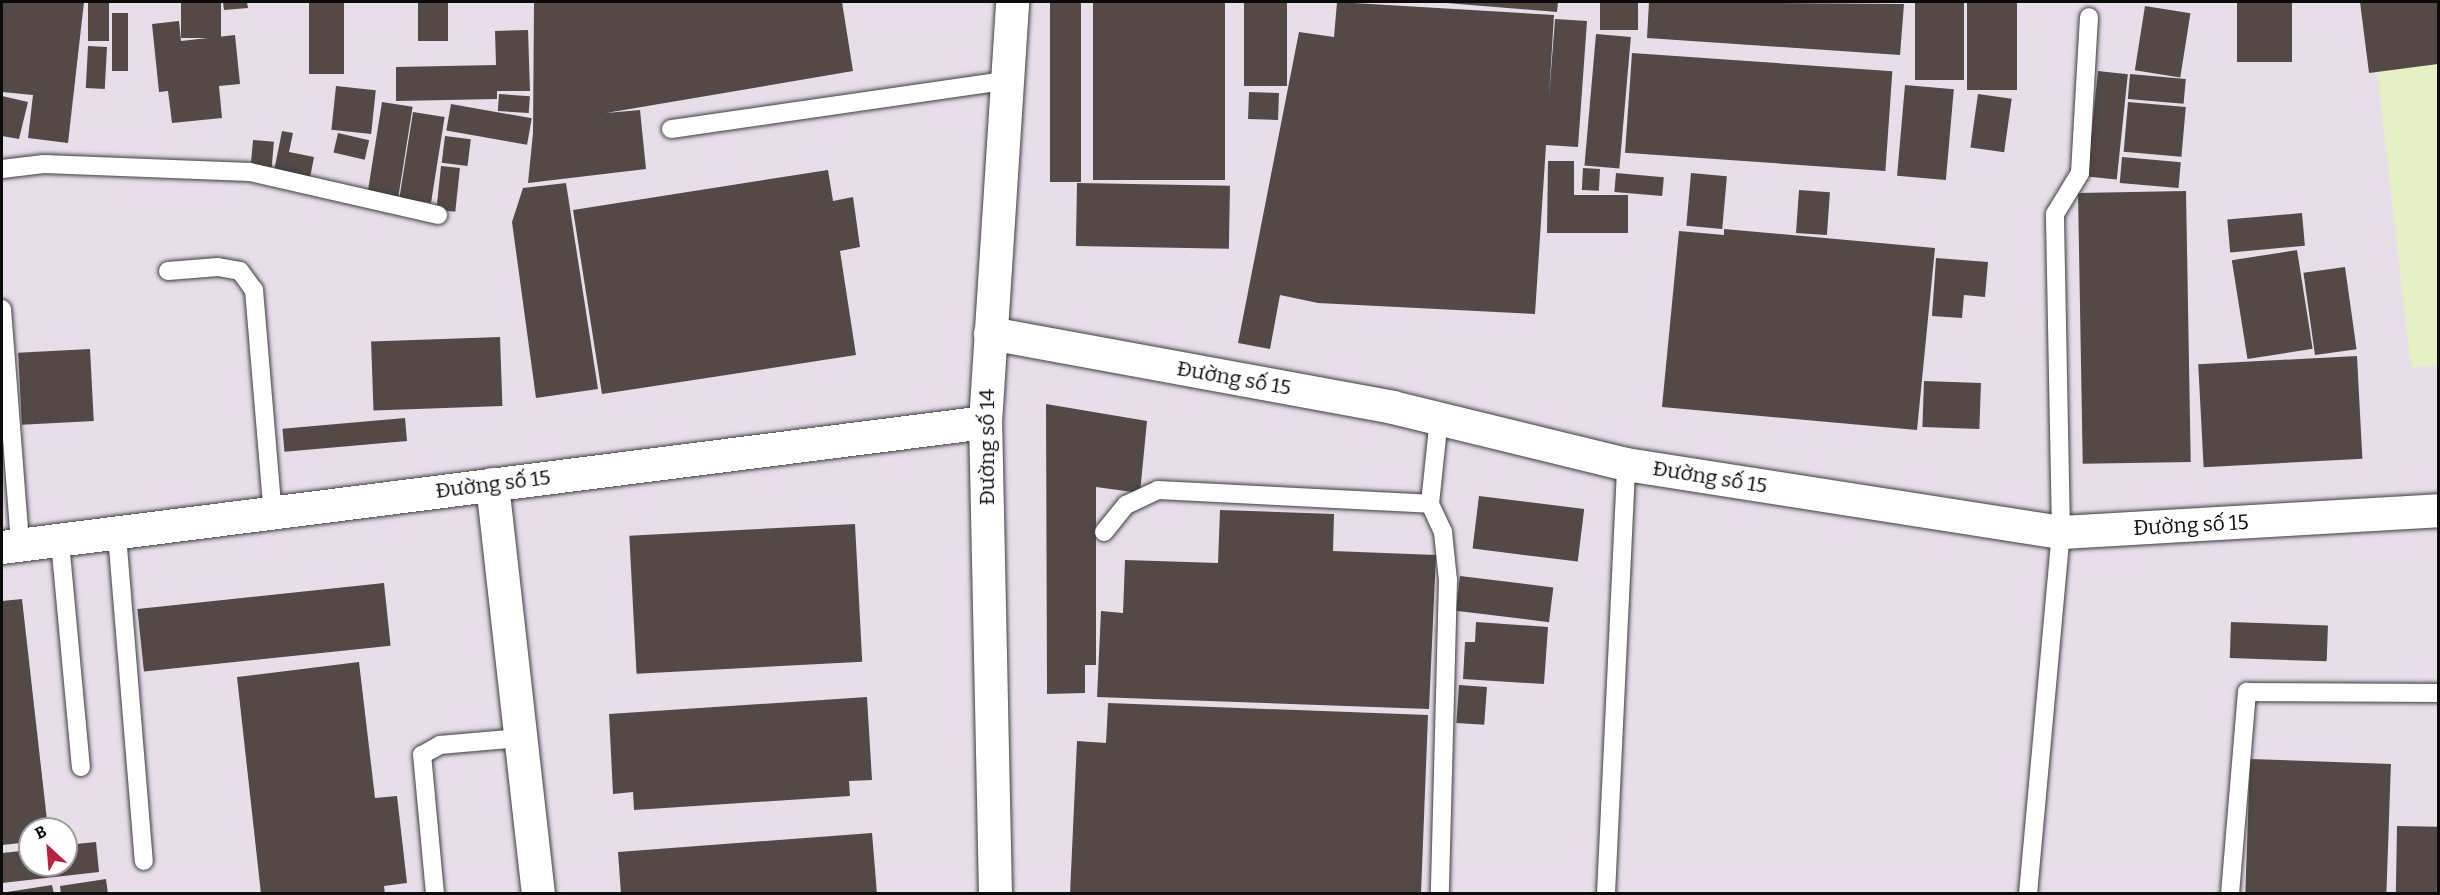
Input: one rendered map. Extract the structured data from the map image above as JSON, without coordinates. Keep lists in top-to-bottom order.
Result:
{
  "streets": {
    "street": ["Đường số 15", "Đường số 14"]
  },
  "crossings": [
    ["Đường số 15", "Đường số 14"]
  ],
  "north": "top left"
}
